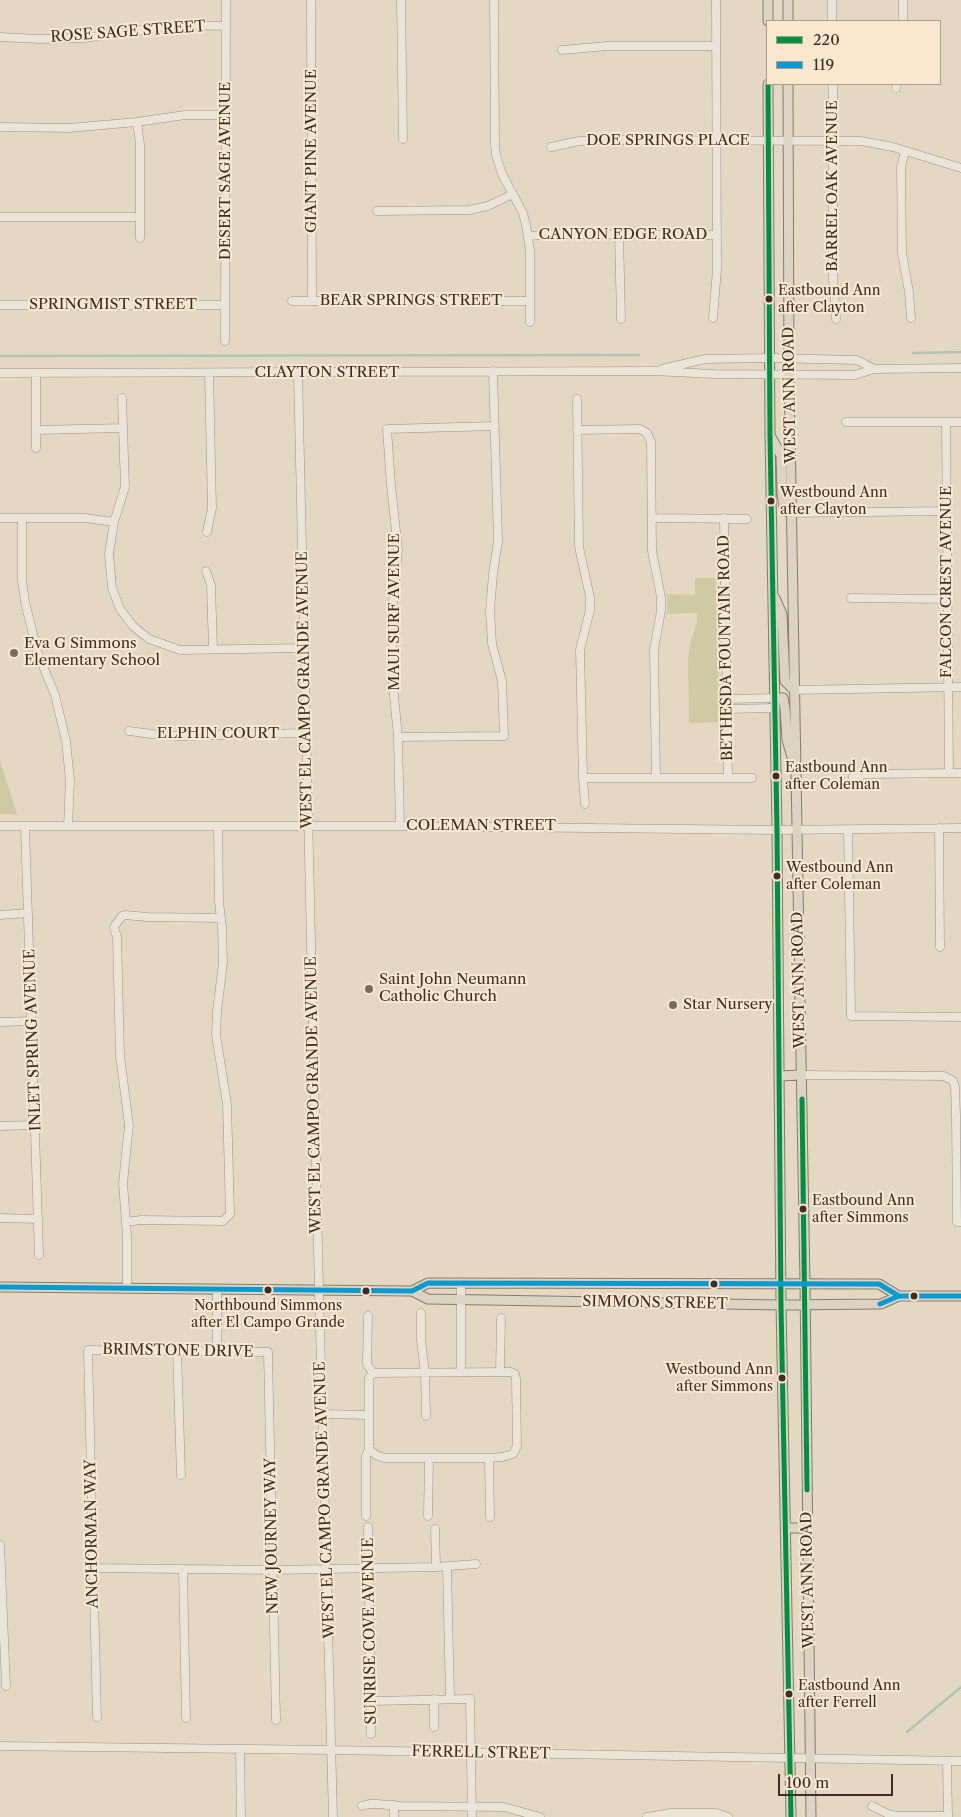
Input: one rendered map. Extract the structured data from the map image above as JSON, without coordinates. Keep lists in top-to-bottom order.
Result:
{
  "streets": {
    "main road": ["WEST ANN ROAD", "SIMMONS STREET"],
    "street": [
      "ROSE SAGE STREET",
      "DOE SPRINGS PLACE",
      "GIANT PINE AVENUE",
      "DESERT SAGE AVENUE",
      "BARREL OAK AVENUE",
      "CANYON EDGE ROAD",
      "BEAR SPRINGS STREET",
      "SPRINGMIST STREET",
      "CLAYTON STREET",
      "FALCON CREST AVENUE",
      "MAUI SURF AVENUE",
      "BETHESDA FOUNTAIN ROAD",
      "WEST EL CAMPO GRANDE AVENUE",
      "ELPHIN COURT",
      "COLEMAN STREET",
      "INLET SPRING AVENUE",
      "BRIMSTONE DRIVE",
      "ANCHORMAN WAY",
      "NEW JOURNEY WAY",
      "SUNRISE COVE AVENUE",
      "FERRELL STREET"
    ]
  },
  "crossings": [
    ["ROSE SAGE STREET", "DESERT SAGE AVENUE"],
    ["DOE SPRINGS PLACE", "BARREL OAK AVENUE"],
    ["DOE SPRINGS PLACE", "WEST ANN ROAD"],
    ["GIANT PINE AVENUE", "BEAR SPRINGS STREET"],
    ["DESERT SAGE AVENUE", "SPRINGMIST STREET"],
    ["CLAYTON STREET", "WEST ANN ROAD"],
    ["CLAYTON STREET", "WEST EL CAMPO GRANDE AVENUE"],
    ["WEST ANN ROAD", "COLEMAN STREET"],
    ["WEST ANN ROAD", "SIMMONS STREET"],
    ["WEST ANN ROAD", "FERRELL STREET"],
    ["MAUI SURF AVENUE", "COLEMAN STREET"],
    ["WEST EL CAMPO GRANDE AVENUE", "ELPHIN COURT"],
    ["WEST EL CAMPO GRANDE AVENUE", "COLEMAN STREET"],
    ["WEST EL CAMPO GRANDE AVENUE", "SIMMONS STREET"],
    ["WEST EL CAMPO GRANDE AVENUE", "FERRELL STREET"],
    ["COLEMAN STREET", "INLET SPRING AVENUE"],
    ["BRIMSTONE DRIVE", "ANCHORMAN WAY"],
    ["BRIMSTONE DRIVE", "NEW JOURNEY WAY"]
  ],
  "places": [
    "Eastbound Ann after Clayton",
    "Westbound Ann after Clayton",
    "Eva G Simmons Elementary School",
    "Eastbound Ann after Coleman",
    "Westbound Ann after Coleman",
    "Saint John Neumann Catholic Church",
    "Star Nursery",
    "Eastbound Ann after Simmons",
    "Northbound Simmons after El Campo Grande",
    "Westbound Ann after Simmons",
    "Eastbound Ann after Ferrell"
  ],
  "lines": ["transit line 220", "transit line 119"],
  "legend": ["220", "119"],
  "scale_bar": "100 m"
}
